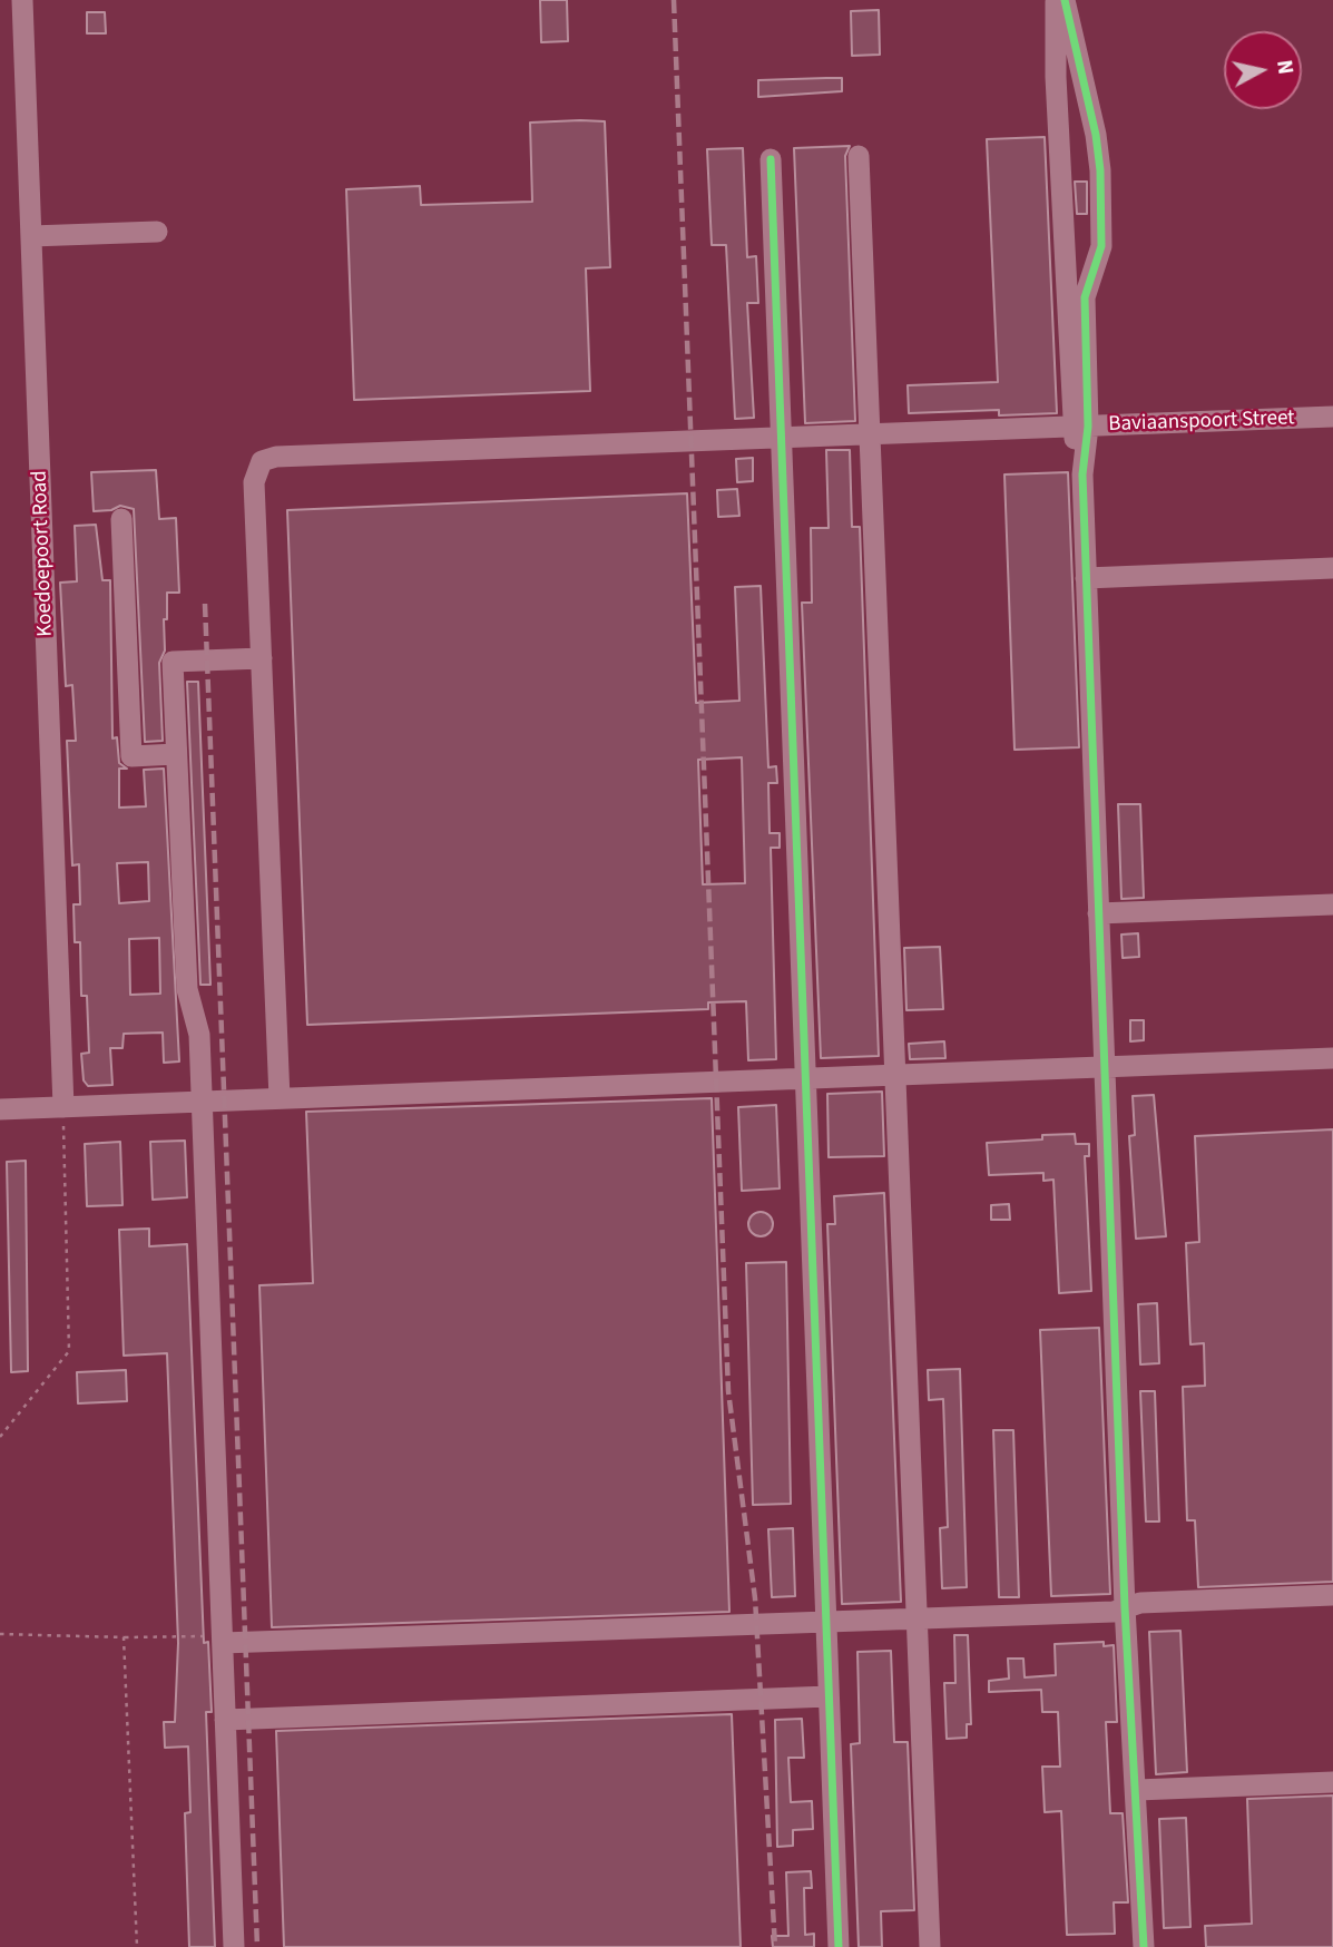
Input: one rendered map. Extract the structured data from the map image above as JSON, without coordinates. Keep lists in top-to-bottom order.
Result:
{
  "streets": {
    "street": ["Baviaanspoort Street", "Koedoepoort Road"]
  },
  "north": "right"
}
